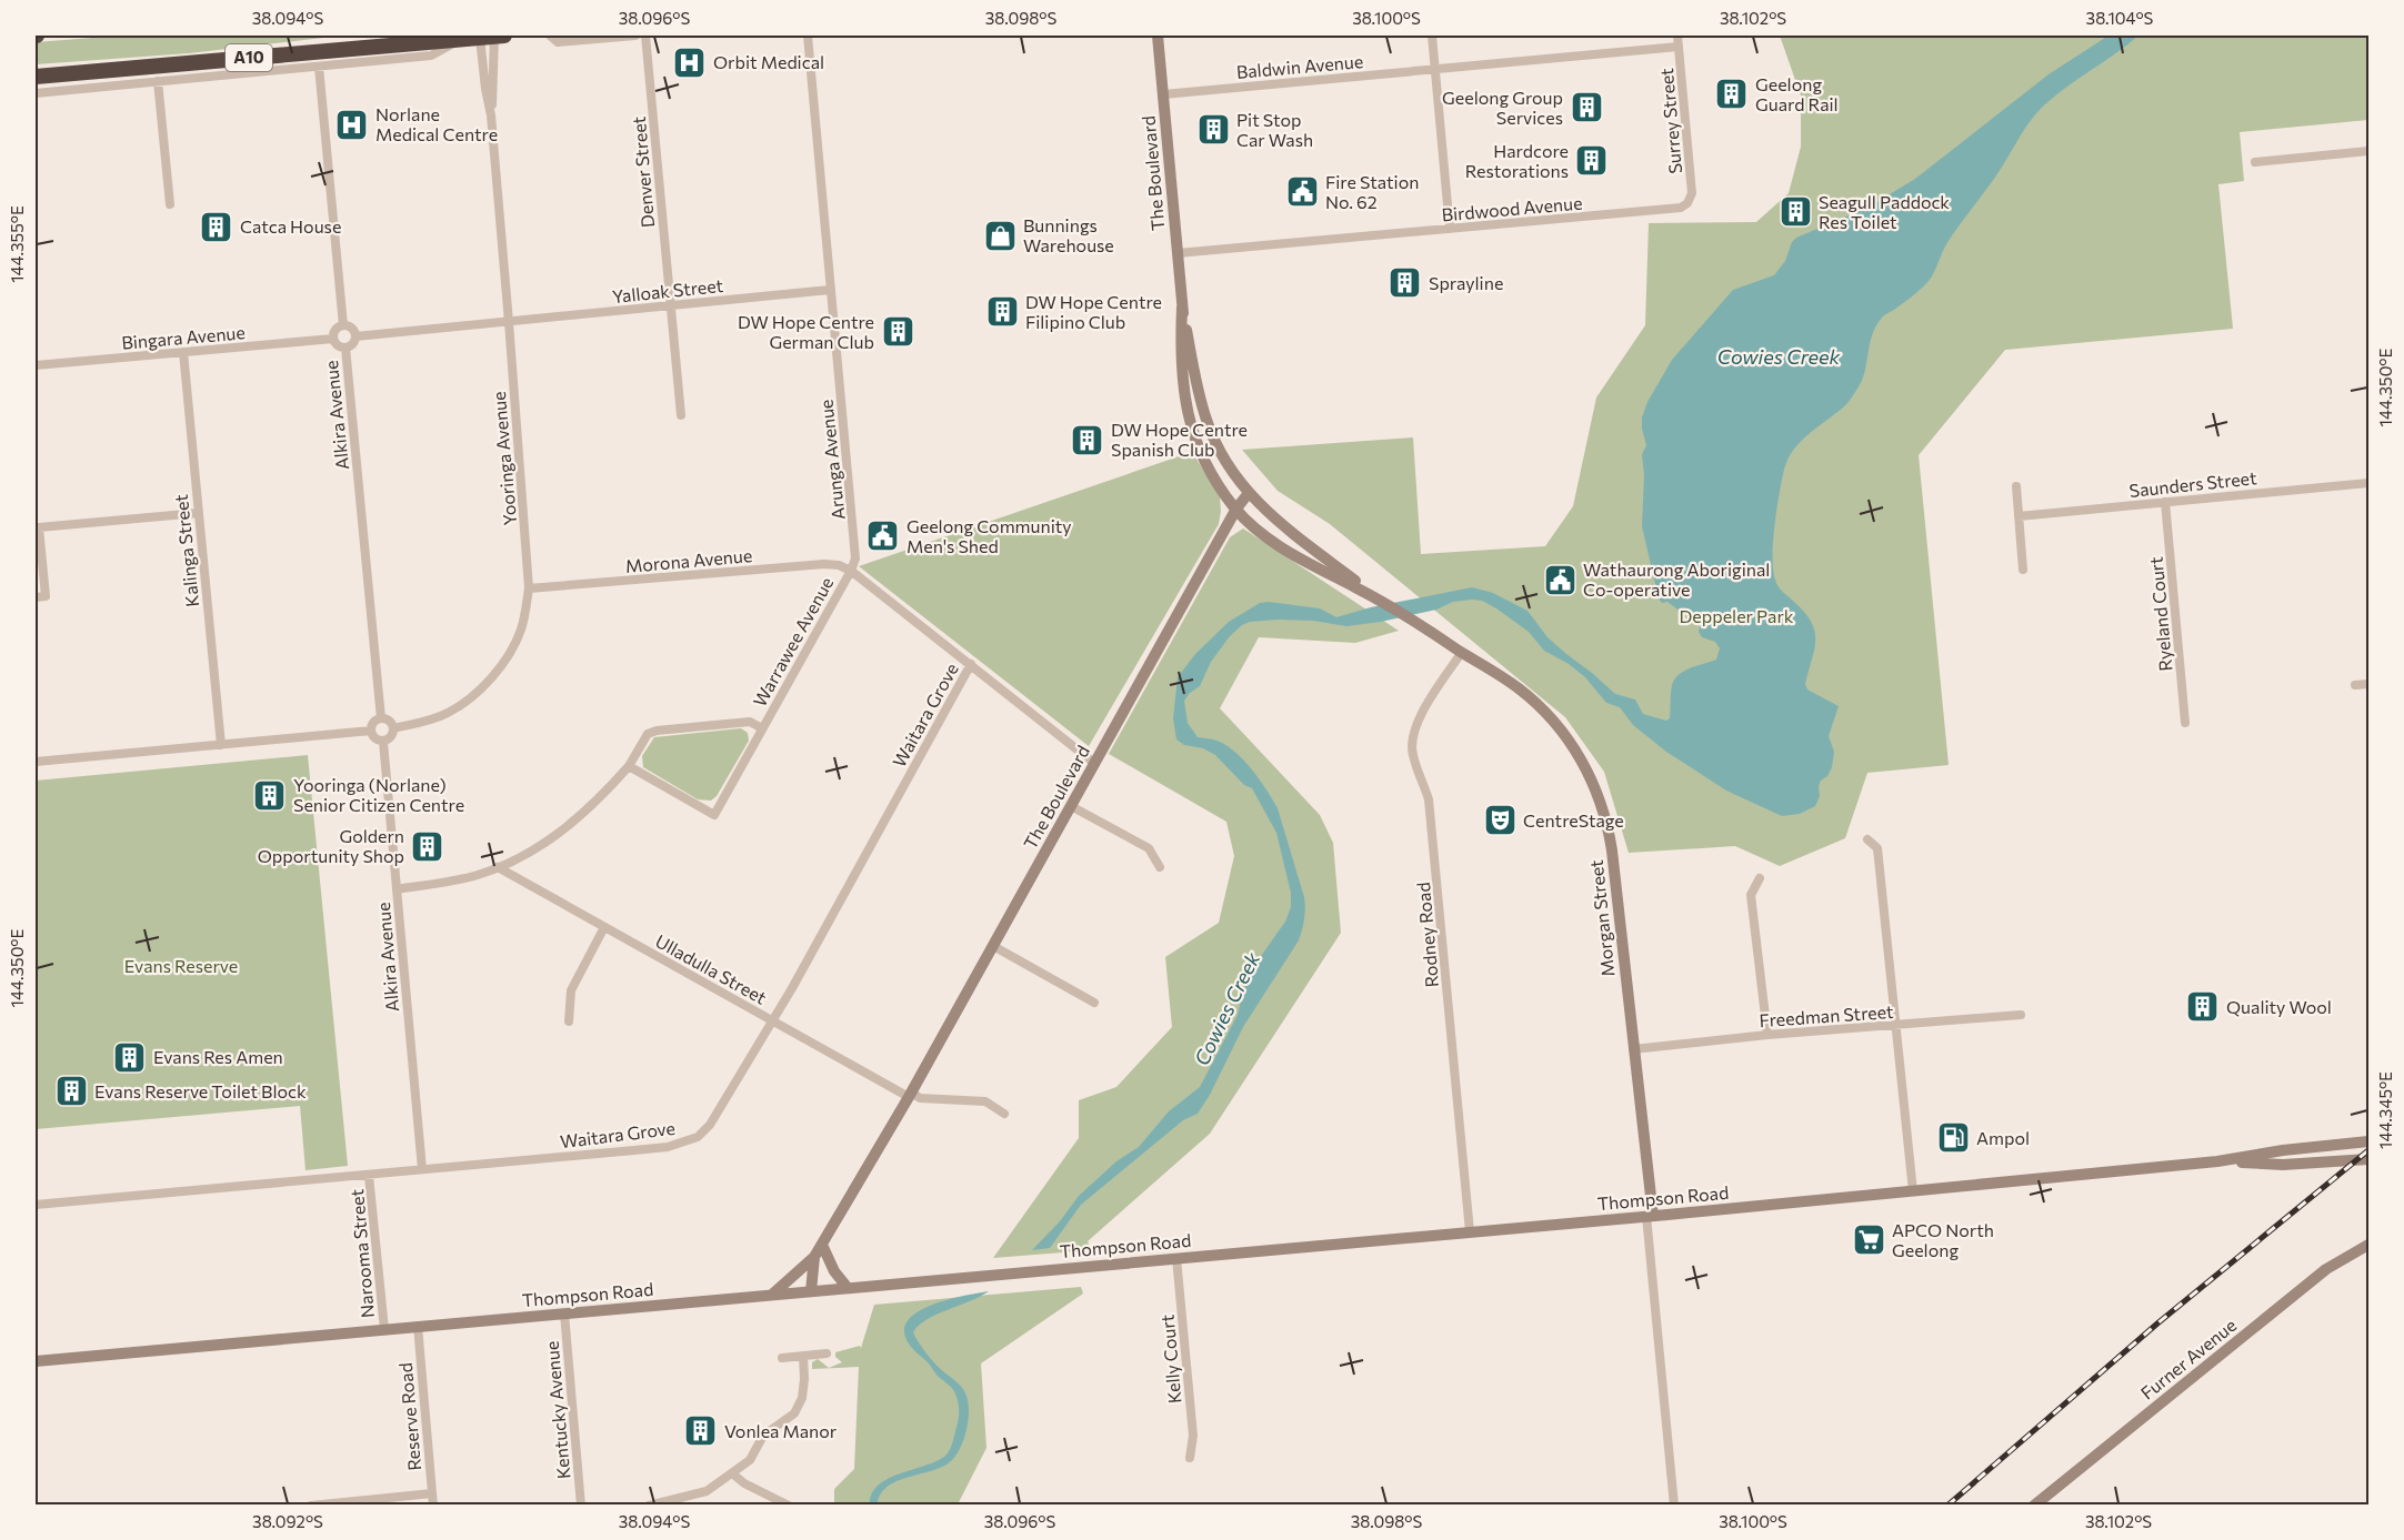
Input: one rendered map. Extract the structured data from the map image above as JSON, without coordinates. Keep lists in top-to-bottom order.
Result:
{
  "streets": {
    "highway": ["A10"],
    "main road": [
      "The Boulevard",
      "Morgan Street",
      "Thompson Road",
      "Furner Avenue"
    ],
    "street": [
      "Baldwin Avenue",
      "Surrey Street",
      "Denver Street",
      "Birdwood Avenue",
      "Yalloak Street",
      "Bingara Avenue",
      "Alkira Avenue",
      "Yooringa Avenue",
      "Arunga Avenue",
      "Saunders Street",
      "Kalinga Street",
      "Morona Avenue",
      "Ryeland Court",
      "Warrawee Avenue",
      "Waitara Grove",
      "Rodney Road",
      "Ulladulla Street",
      "Freedman Street",
      "Narooma Street",
      "Kelly Court",
      "Kentucky Avenue",
      "Reserve Road"
    ]
  },
  "crossings": [
    ["A10", "Yooringa Avenue"],
    ["Baldwin Avenue", "Surrey Street"],
    ["Baldwin Avenue", "The Boulevard"],
    ["Surrey Street", "Birdwood Avenue"],
    ["Denver Street", "Yalloak Street"],
    ["The Boulevard", "Birdwood Avenue"],
    ["The Boulevard", "Morgan Street"],
    ["The Boulevard", "Ulladulla Street"],
    ["The Boulevard", "Thompson Road"],
    ["Yalloak Street", "Yooringa Avenue"],
    ["Yalloak Street", "Arunga Avenue"],
    ["Bingara Avenue", "Alkira Avenue"],
    ["Bingara Avenue", "Kalinga Street"],
    ["Alkira Avenue", "Yooringa Avenue"],
    ["Alkira Avenue", "Warrawee Avenue"],
    ["Alkira Avenue", "Waitara Grove"],
    ["Yooringa Avenue", "Morona Avenue"],
    ["Arunga Avenue", "Morona Avenue"],
    ["Arunga Avenue", "Warrawee Avenue"],
    ["Saunders Street", "Ryeland Court"],
    ["Morona Avenue", "Warrawee Avenue"],
    ["Warrawee Avenue", "Ulladulla Street"],
    ["Waitara Grove", "Ulladulla Street"],
    ["Waitara Grove", "Narooma Street"],
    ["Morgan Street", "Rodney Road"],
    ["Morgan Street", "Freedman Street"],
    ["Morgan Street", "Thompson Road"],
    ["Rodney Road", "Thompson Road"],
    ["Thompson Road", "Narooma Street"],
    ["Thompson Road", "Kelly Court"],
    ["Thompson Road", "Kentucky Avenue"],
    ["Thompson Road", "Reserve Road"]
  ],
  "water": ["Cowies Creek"],
  "parks": ["Deppeler Park", "Evans Reserve"],
  "places": {
    "hospital": ["Orbit Medical", "Norlane Medical Centre"],
    "building": [
      "Geelong Guard Rail",
      "Geelong Group Services",
      "Pit Stop Car Wash",
      "Hardcore Restorations",
      "Seagull Paddock Res Toilet",
      "Catca House",
      "Sprayline",
      "DW Hope Centre Filipino Club",
      "DW Hope Centre German Club",
      "DW Hope Centre Spanish Club",
      "Yooringa (Norlane) Senior Citizen Centre",
      "Goldern Opportunity Shop",
      "Quality Wool",
      "Evans Res Amen",
      "Evans Reserve Toilet Block",
      "Vonlea Manor"
    ],
    "public building": ["Fire Station No. 62", "Geelong Community Men's Shed", "Wathaurong Aboriginal Co-operative"],
    "shop": ["Bunnings Warehouse"],
    "theatre": ["CentreStage"],
    "fuel station": ["Ampol"],
    "supermarket": ["APCO North Geelong"]
  },
  "coordinates": [
    "38.094°S",
    "38.096°S",
    "38.098°S",
    "38.100°S",
    "38.102°S",
    "38.104°S",
    "144.355°E",
    "144.350°E",
    "144.345°E",
    "38.092°S"
  ]
}
